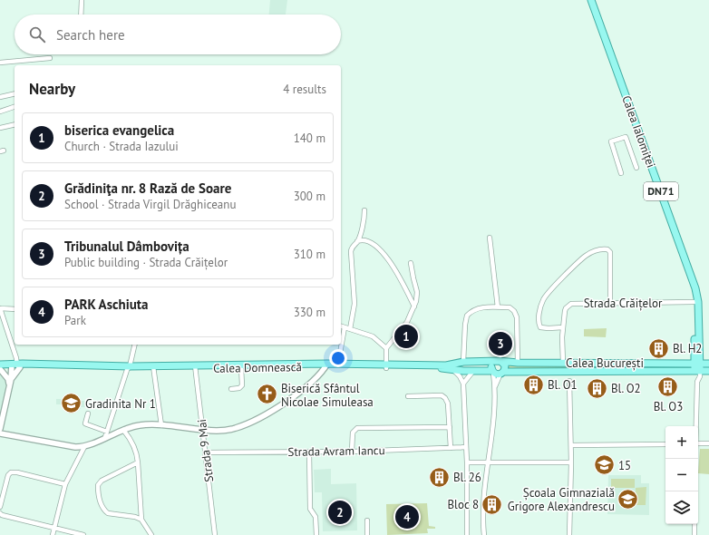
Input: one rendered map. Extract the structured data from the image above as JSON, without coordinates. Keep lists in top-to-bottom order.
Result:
{
  "streets": {
    "main road": [
      "Calea Ialomiței",
      "DN71",
      "Calea București",
      "Calea Domnească"
    ],
    "street": ["Strada Crăițelor", "Strada 9 Mai", "Strada Avram Iancu"]
  },
  "crossings": [
    ["Calea Ialomiței", "Strada Crăițelor"],
    ["Calea Ialomiței", "Calea București"],
    ["Strada Crăițelor", "Calea București"],
    ["Calea București", "Calea Domnească"],
    ["Calea Domnească", "Strada 9 Mai"],
    ["Strada 9 Mai", "Strada Avram Iancu"]
  ],
  "places": {
    "building": [
      "Bl. H2",
      "Bl. O1",
      "Bl. O3",
      "Bl. O2",
      "Bl. 26",
      "Bloc 8"
    ],
    "church": ["Biserică Sfântul Nicolae Simuleasa"],
    "school or university": ["Gradinita Nr 1", "15", "Școala Gimnazială Grigore Alexandrescu"]
  },
  "page": {
    "search": "Search here",
    "heading": ["Nearby", "4 results"],
    "list": [
      {
        "mark": "1",
        "name": "biserica evangelica",
        "note": "Church · Strada Iazului",
        "value": "140 m"
      },
      {
        "mark": "2",
        "name": "Grădiniţa nr. 8 Rază de Soare",
        "note": "School · Strada Virgil Drăghiceanu",
        "value": "300 m"
      },
      {
        "mark": "3",
        "name": "Tribunalul Dâmbovița",
        "note": "Public building · Strada Crăițelor",
        "value": "310 m"
      },
      {
        "mark": "4",
        "name": "PARK Aschiuta",
        "note": "Park",
        "value": "330 m"
      }
    ],
    "pins": [
      "1",
      "3",
      "2",
      "4"
    ],
    "map_buttons": ["+", "−"]
  }
}
